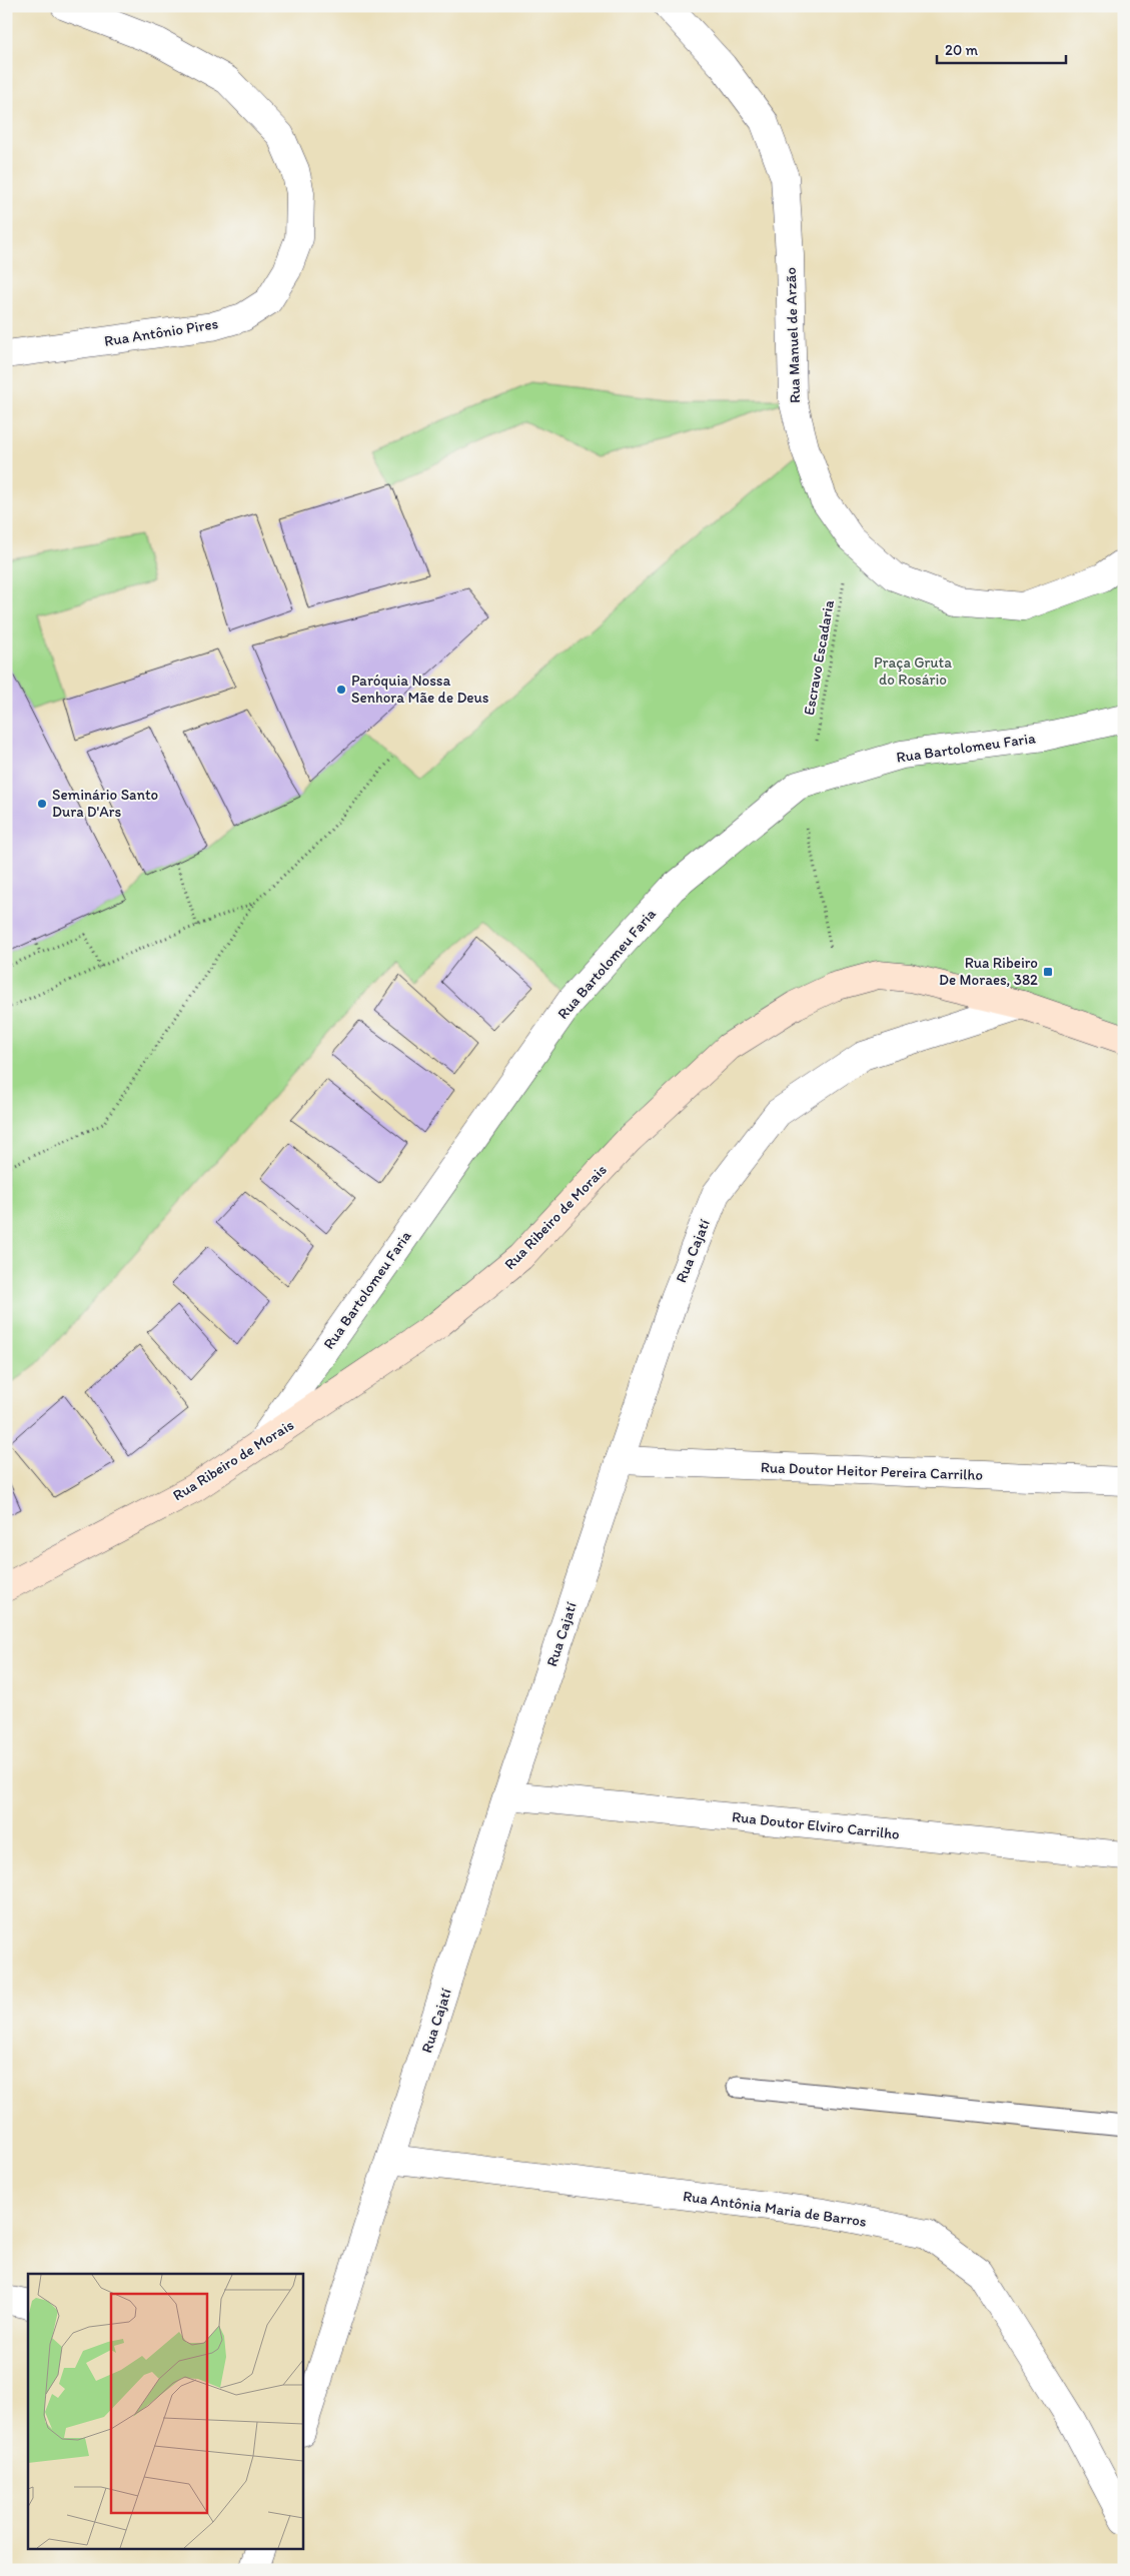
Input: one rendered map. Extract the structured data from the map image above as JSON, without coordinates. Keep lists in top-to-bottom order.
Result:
{
  "streets": {
    "street": [
      "Rua Antônio Pires",
      "Rua Manuel de Arzão",
      "Rua Bartolomeu Faria",
      "Rua Ribeiro de Morais",
      "Rua Cajatí",
      "Rua Doutor Heitor Pereira Carrilho",
      "Rua Doutor Elviro Carrilho",
      "Rua Antônia Maria de Barros"
    ],
    "path": ["Escravo Escadaria"]
  },
  "crossings": [
    ["Rua Manuel de Arzão", "Escravo Escadaria"],
    ["Escravo Escadaria", "Rua Bartolomeu Faria"],
    ["Escravo Escadaria", "Rua Ribeiro de Morais"],
    ["Rua Bartolomeu Faria", "Rua Ribeiro de Morais"],
    ["Rua Ribeiro de Morais", "Rua Cajatí"],
    ["Rua Cajatí", "Rua Doutor Heitor Pereira Carrilho"],
    ["Rua Cajatí", "Rua Doutor Elviro Carrilho"],
    ["Rua Cajatí", "Rua Antônia Maria de Barros"]
  ],
  "parks": ["Praça Gruta do Rosário"],
  "places": {
    "other": ["Paróquia Nossa Senhora Mãe de Deus", "Seminário Santo Dura D'Ars"],
    "transit": ["Rua Ribeiro De Moraes, 382"]
  },
  "scale_bar": "20 m"
}
